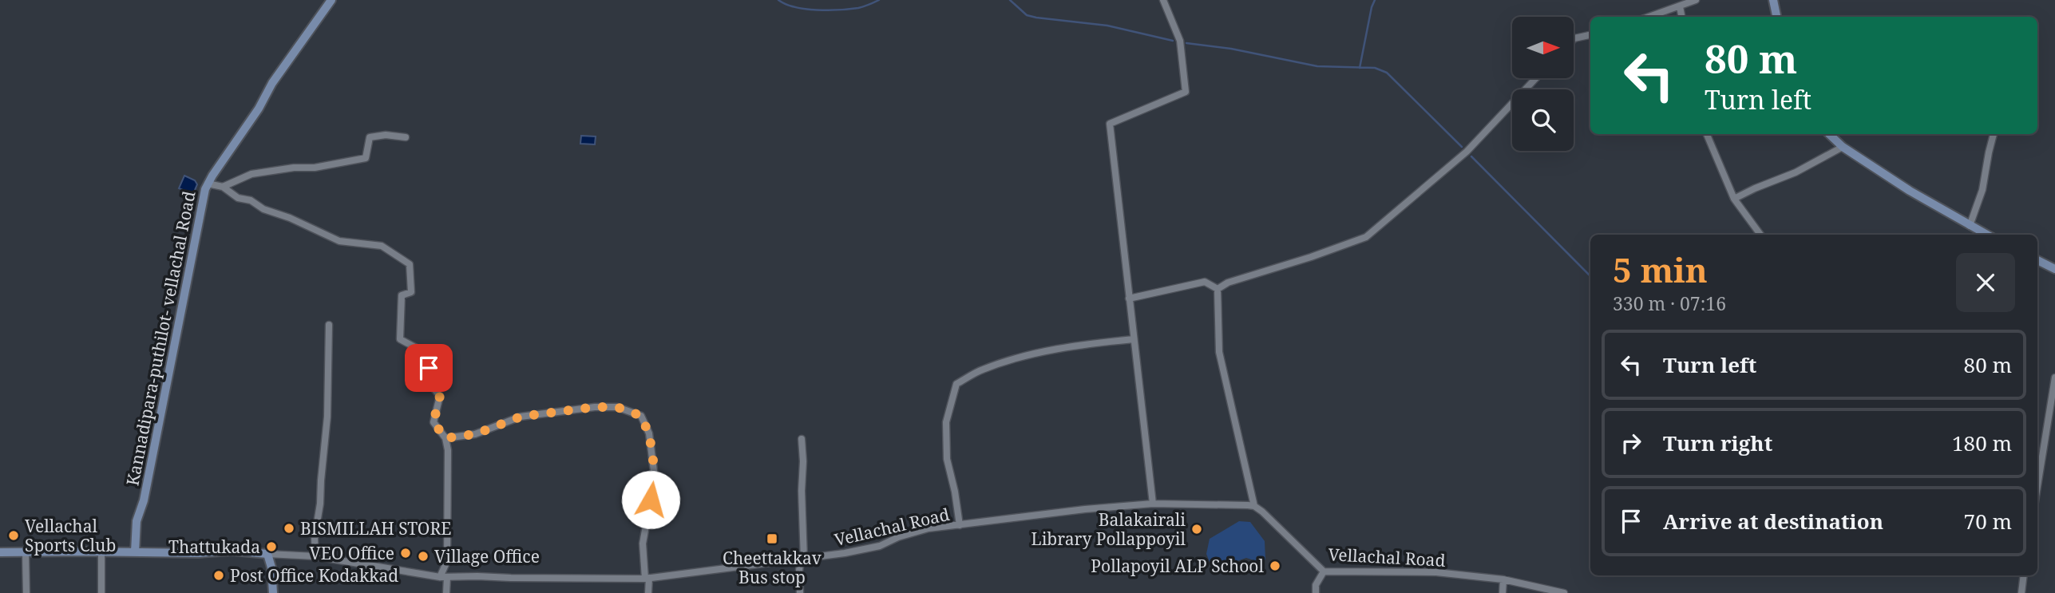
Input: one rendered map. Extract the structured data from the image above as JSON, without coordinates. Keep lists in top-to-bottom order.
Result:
{
  "streets": {
    "street": ["Kannadipara-puthilot- vellachal Road", "Vellachal Road"]
  },
  "places": {
    "other": [
      "BISMILLAH STORE",
      "Balakairali Library Pollappoyil",
      "Vellachal Sports Club",
      "Thattukada",
      "VEO Office",
      "Village Office",
      "Pollapoyil ALP School",
      "Post Office Kodakkad"
    ],
    "transit": ["Cheettakkav Bus stop"]
  },
  "north": "right",
  "page": {
    "turn": ["80 m", "Turn left"],
    "heading": ["5 min", "330 m · 07:16"],
    "list": [
      {
        "name": "Turn left",
        "value": "80 m"
      },
      {
        "name": "Turn right",
        "value": "180 m"
      },
      {
        "name": "Arrive at destination",
        "value": "70 m"
      }
    ]
  }
}
